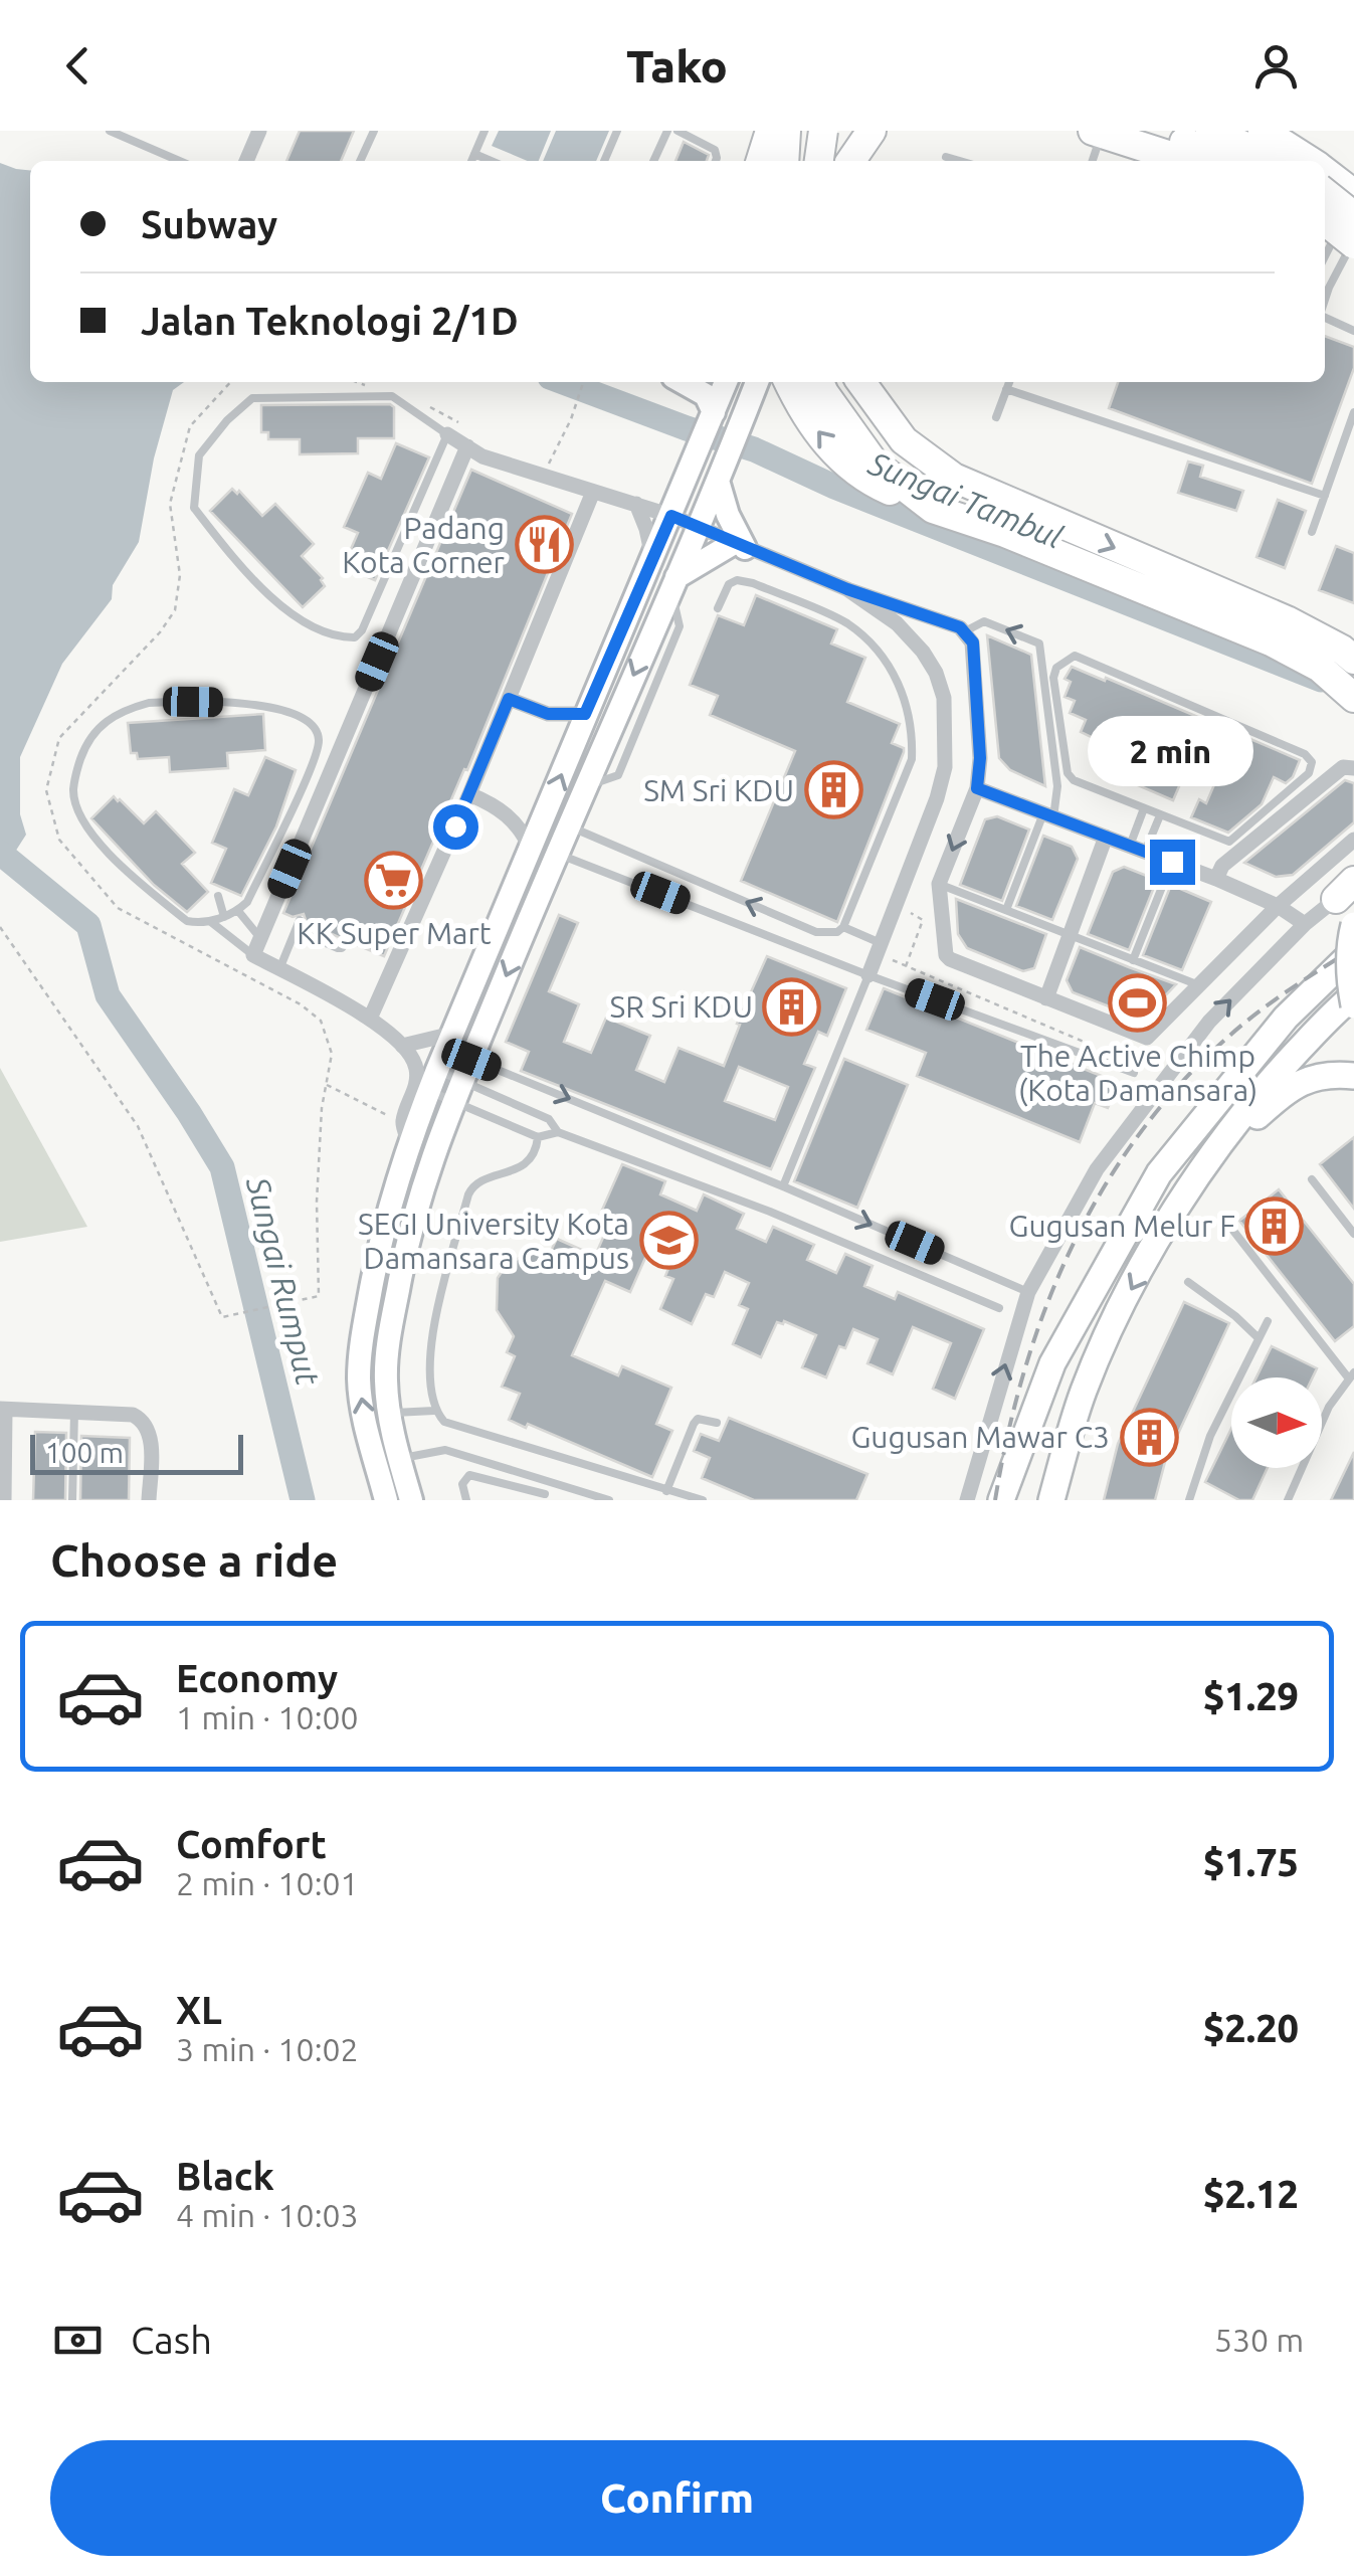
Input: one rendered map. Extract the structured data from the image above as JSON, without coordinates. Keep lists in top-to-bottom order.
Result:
{
  "water": ["Sungai Tambul", "Sungai Rumput"],
  "places": {
    "restaurant": ["Padang Kota Corner"],
    "building": [
      "SM Sri KDU",
      "SR Sri KDU",
      "Gugusan Melur F",
      "Gugusan Mawar C3"
    ],
    "supermarket": ["KK Super Mart"],
    "sports": ["The Active Chimp (Kota Damansara)"],
    "school or university": ["SEGI University Kota Damansara Campus"]
  },
  "scale_bar": "100 m",
  "north": "right",
  "page": {
    "header": "Tako",
    "banner": ["Subway", "Jalan Teknologi 2/1D"],
    "bubble": "2 min",
    "scale": "100 m",
    "heading": "Choose a ride",
    "list": [
      {
        "name": "Economy",
        "note": "1 min · 10:00",
        "value": "$1.29"
      },
      {
        "name": "Comfort",
        "note": "2 min · 10:01",
        "value": "$1.75"
      },
      {
        "name": "XL",
        "note": "3 min · 10:02",
        "value": "$2.20"
      },
      {
        "name": "Black",
        "note": "4 min · 10:03",
        "value": "$2.12"
      }
    ],
    "pay": ["Cash", "530 m"],
    "buttons": "Confirm"
  }
}
